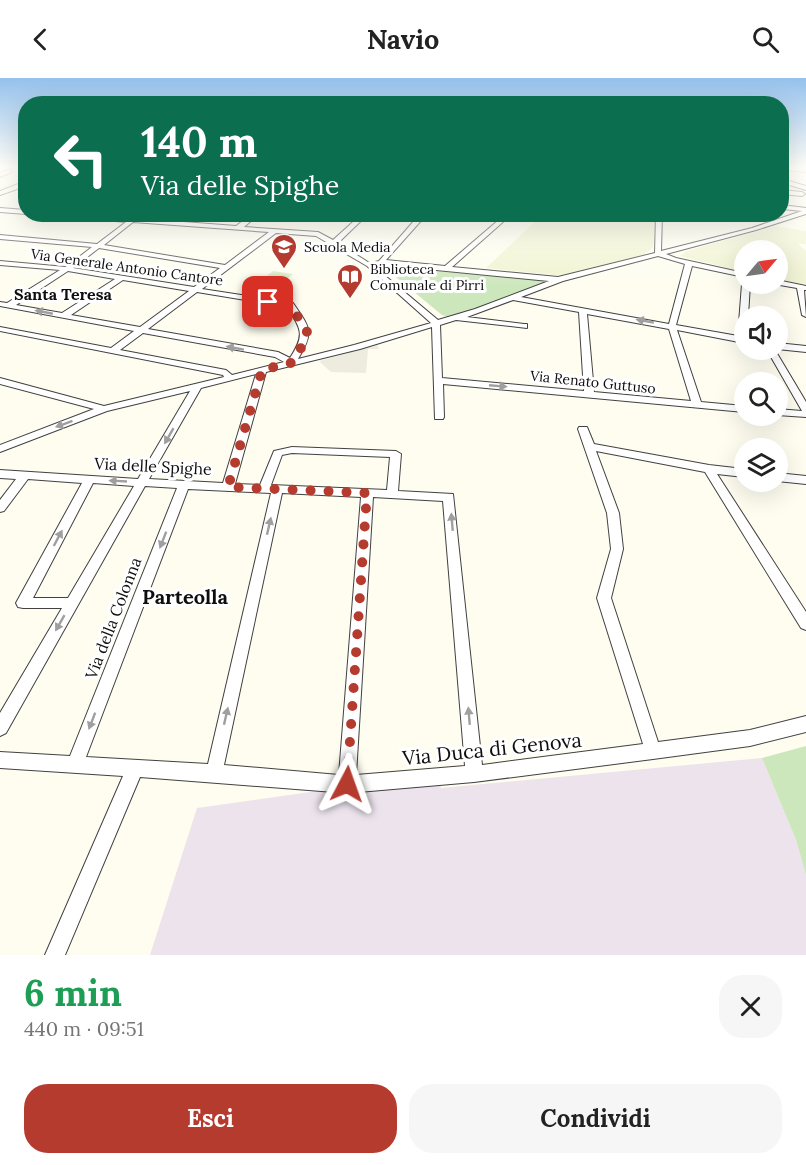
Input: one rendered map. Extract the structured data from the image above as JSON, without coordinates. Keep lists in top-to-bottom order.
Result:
{
  "streets": {
    "street": [
      "Via Generale Antonio Cantore",
      "Via Renato Guttuso",
      "Via delle Spighe",
      "Via della Colonna",
      "Via Duca di Genova"
    ]
  },
  "crossings": [
    ["Via delle Spighe", "Via della Colonna"],
    ["Via delle Spighe", "Via Duca di Genova"],
    ["Via della Colonna", "Via Duca di Genova"]
  ],
  "one_way": ["Via delle Spighe"],
  "districts": ["Santa Teresa", "Parteolla"],
  "places": {
    "school or university": ["Scuola Media"],
    "library": ["Biblioteca Comunale di Pirri"]
  },
  "north": "top right",
  "page": {
    "header": "Navio",
    "turn": ["140 m", "Via delle Spighe"],
    "heading": ["6 min", "440 m · 09:51"],
    "buttons": ["Esci", "Condividi"]
  }
}
